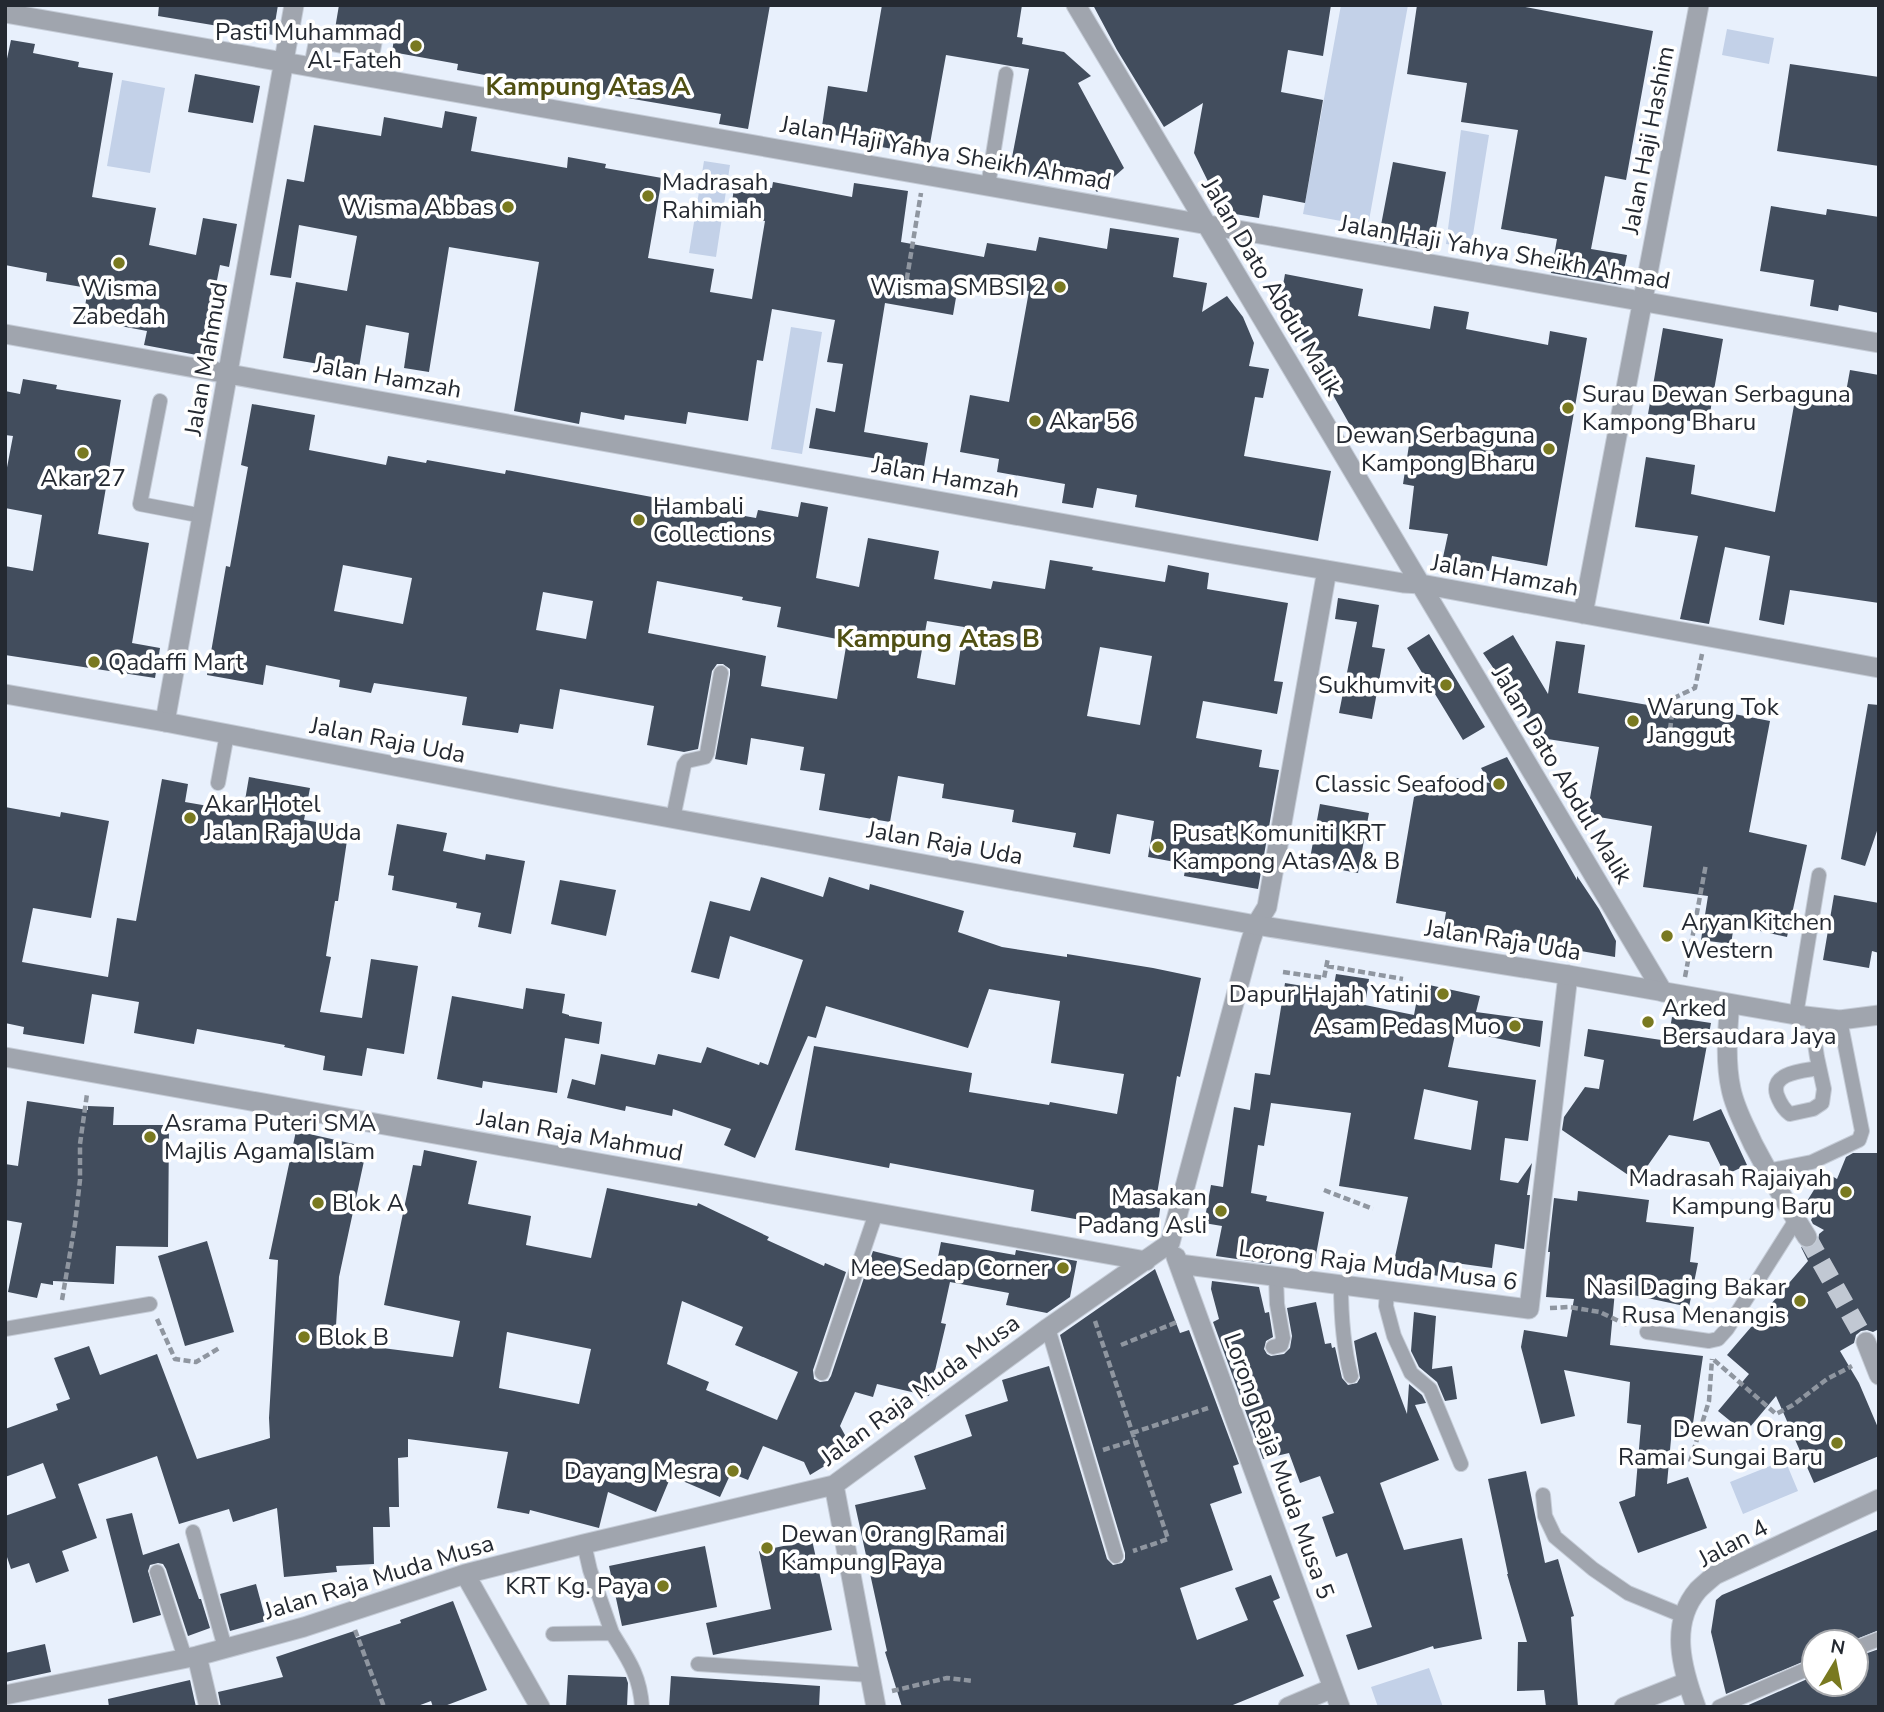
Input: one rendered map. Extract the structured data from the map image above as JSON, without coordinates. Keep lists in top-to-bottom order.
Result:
{
  "streets": {
    "street": [
      "Jalan Haji Hashim",
      "Jalan Haji Yahya Sheikh Ahmad",
      "Jalan Dato Abdul Malik",
      "Jalan Mahmud",
      "Jalan Hamzah",
      "Jalan Raja Uda",
      "Jalan Raja Mahmud",
      "Lorong Raja Muda Musa 6",
      "Jalan Raja Muda Musa",
      "Lorong Raja Muda Musa 5",
      "Jalan 4"
    ]
  },
  "crossings": [
    ["Jalan Haji Hashim", "Jalan Haji Yahya Sheikh Ahmad"],
    ["Jalan Haji Hashim", "Jalan Hamzah"],
    ["Jalan Haji Yahya Sheikh Ahmad", "Jalan Dato Abdul Malik"],
    ["Jalan Haji Yahya Sheikh Ahmad", "Jalan Mahmud"],
    ["Jalan Dato Abdul Malik", "Jalan Hamzah"],
    ["Jalan Dato Abdul Malik", "Jalan Raja Uda"],
    ["Jalan Mahmud", "Jalan Hamzah"],
    ["Jalan Mahmud", "Jalan Raja Uda"],
    ["Jalan Raja Uda", "Lorong Raja Muda Musa 6"],
    ["Jalan Raja Mahmud", "Jalan Raja Muda Musa"],
    ["Lorong Raja Muda Musa 6", "Lorong Raja Muda Musa 5"],
    ["Jalan Raja Muda Musa", "Lorong Raja Muda Musa 5"]
  ],
  "districts": ["Kampung Atas A", "Kampung Atas B"],
  "places": [
    "Pasti Muhammad Al-Fateh",
    "Madrasah Rahimiah",
    "Wisma Abbas",
    "Wisma Zabedah",
    "Wisma SMBSI 2",
    "Surau Dewan Serbaguna Kampong Bharu",
    "Akar 56",
    "Dewan Serbaguna Kampong Bharu",
    "Akar 27",
    "Hambali Collections",
    "Qadaffi Mart",
    "Sukhumvit",
    "Warung Tok Janggut",
    "Classic Seafood",
    "Akar Hotel Jalan Raja Uda",
    "Pusat Komuniti KRT Kampong Atas A & B",
    "Aryan Kitchen Western",
    "Dapur Hajah Yatini",
    "Arked Bersaudara Jaya",
    "Asam Pedas Muo",
    "Asrama Puteri SMA Majlis Agama Islam",
    "Madrasah Rajaiyah Kampung Baru",
    "Blok A",
    "Masakan Padang Asli",
    "Mee Sedap Corner",
    "Nasi Daging Bakar Rusa Menangis",
    "Blok B",
    "Dewan Orang Ramai Sungai Baru",
    "Dayang Mesra",
    "Dewan Orang Ramai Kampung Paya",
    "KRT Kg. Paya"
  ],
  "north": "top"
}
